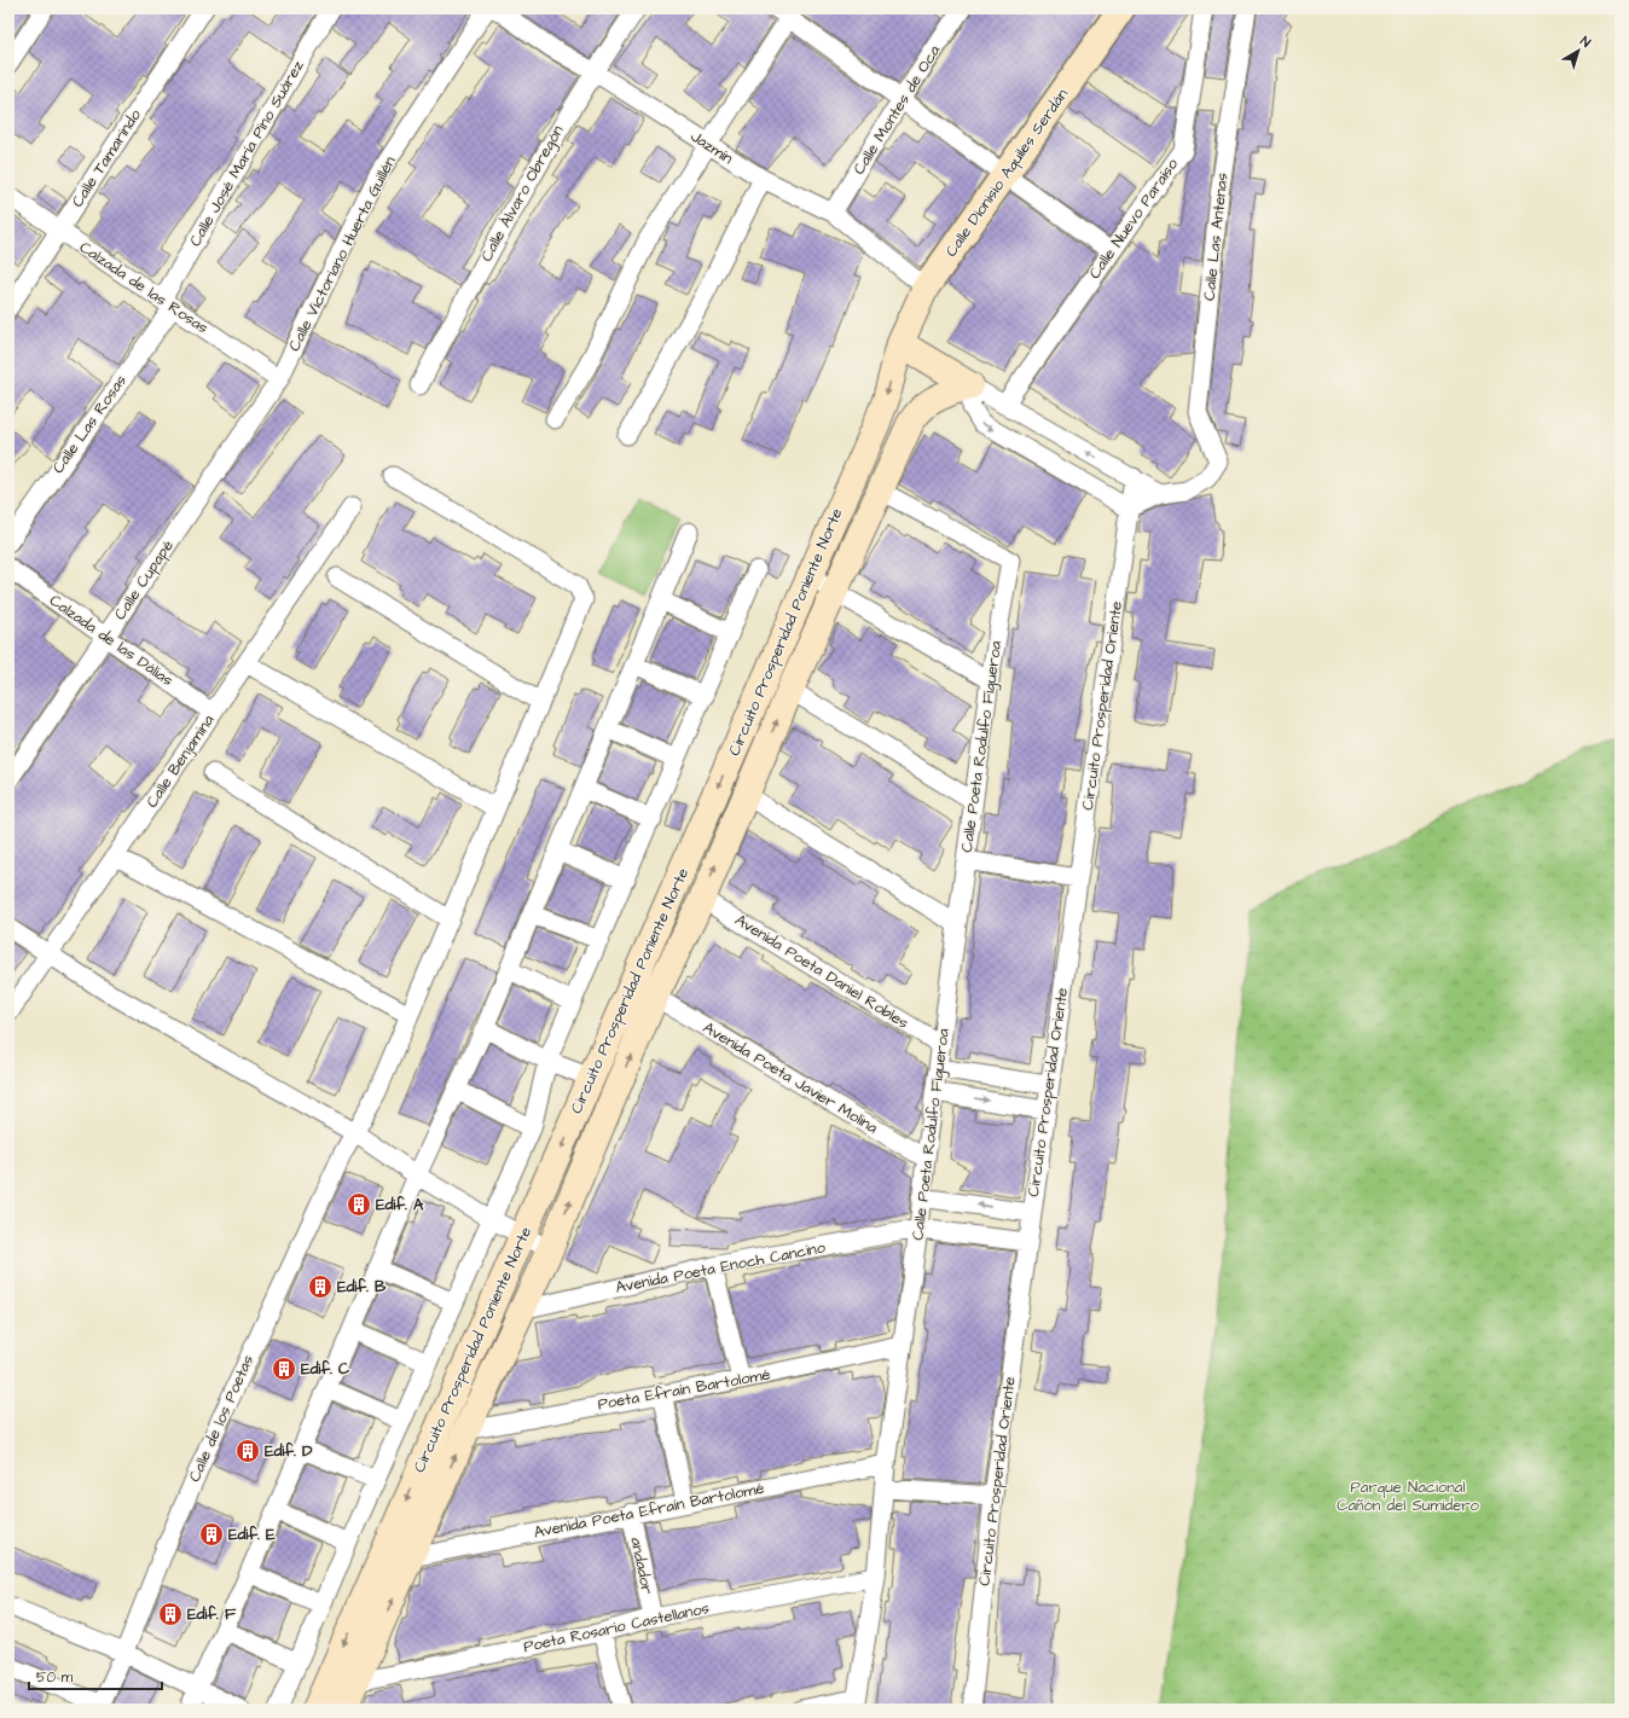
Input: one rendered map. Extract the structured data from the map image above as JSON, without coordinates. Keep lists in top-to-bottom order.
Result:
{
  "streets": {
    "street": [
      "Calle Montes de Oca",
      "Jazmín",
      "Calle José María Pino Suárez",
      "Calle Tamarindo",
      "Calle Dionisio Aquiles Serdán",
      "Calle Álvaro Obregón",
      "Calle Nuevo Paraíso",
      "Calle Las Antenas",
      "Calle Victoriano Huerta Guillén",
      "Calzada de las Rosas",
      "Calle Las Rosas",
      "Calle Cupapé",
      "Circuito Prosperidad Poniente Norte",
      "Calzada de las Dálias",
      "Circuito Prosperidad Oriente",
      "Calle Poeta Rodulfo Figueroa",
      "Calle Benjamina",
      "Avenida Poeta Daniel Robles",
      "Avenida Poeta Javier Molina",
      "Avenida Poeta Enoch Cancino",
      "Poeta Efraín Bartolomé",
      "Calle de los Poetas",
      "Avenida Poeta Efraín Bartolomé",
      "andador",
      "Poeta Rosario Castellanos"
    ]
  },
  "crossings": [
    ["Calle Montes de Oca", "Jazmín"],
    ["Jazmín", "Calle Dionisio Aquiles Serdán"],
    ["Jazmín", "Calle Álvaro Obregón"],
    ["Calle José María Pino Suárez", "Calzada de las Rosas"],
    ["Calle José María Pino Suárez", "Calle Las Rosas"],
    ["Calle Tamarindo", "Calzada de las Rosas"],
    ["Calle Dionisio Aquiles Serdán", "Circuito Prosperidad Poniente Norte"],
    ["Calle Victoriano Huerta Guillén", "Calzada de las Rosas"],
    ["Calle Victoriano Huerta Guillén", "Calle Cupapé"],
    ["Calzada de las Rosas", "Calle Las Rosas"],
    ["Calzada de las Rosas", "Calle Cupapé"],
    ["Calle Cupapé", "Calzada de las Dálias"],
    ["Circuito Prosperidad Poniente Norte", "Calle Poeta Rodulfo Figueroa"],
    ["Circuito Prosperidad Poniente Norte", "Avenida Poeta Daniel Robles"],
    ["Circuito Prosperidad Poniente Norte", "Avenida Poeta Javier Molina"],
    ["Circuito Prosperidad Poniente Norte", "Avenida Poeta Enoch Cancino"],
    ["Circuito Prosperidad Poniente Norte", "Poeta Efraín Bartolomé"],
    ["Circuito Prosperidad Poniente Norte", "Avenida Poeta Efraín Bartolomé"],
    ["Circuito Prosperidad Poniente Norte", "Poeta Rosario Castellanos"],
    ["Calzada de las Dálias", "Calle Benjamina"],
    ["Circuito Prosperidad Oriente", "Avenida Poeta Enoch Cancino"],
    ["Calle Poeta Rodulfo Figueroa", "Avenida Poeta Daniel Robles"],
    ["Calle Poeta Rodulfo Figueroa", "Avenida Poeta Javier Molina"],
    ["Calle Poeta Rodulfo Figueroa", "Avenida Poeta Enoch Cancino"],
    ["Calle Poeta Rodulfo Figueroa", "Poeta Efraín Bartolomé"],
    ["Calle Poeta Rodulfo Figueroa", "Avenida Poeta Efraín Bartolomé"],
    ["Calle Poeta Rodulfo Figueroa", "Poeta Rosario Castellanos"],
    ["Avenida Poeta Efraín Bartolomé", "andador"],
    ["andador", "Poeta Rosario Castellanos"]
  ],
  "parks": ["Parque Nacional Cañón del Sumidero"],
  "places": {
    "building": [
      "Edif. A",
      "Edif. B",
      "Edif. C",
      "Edif. D",
      "Edif. E",
      "Edif. F"
    ]
  },
  "scale_bar": "50 m",
  "north": "top right"
}
